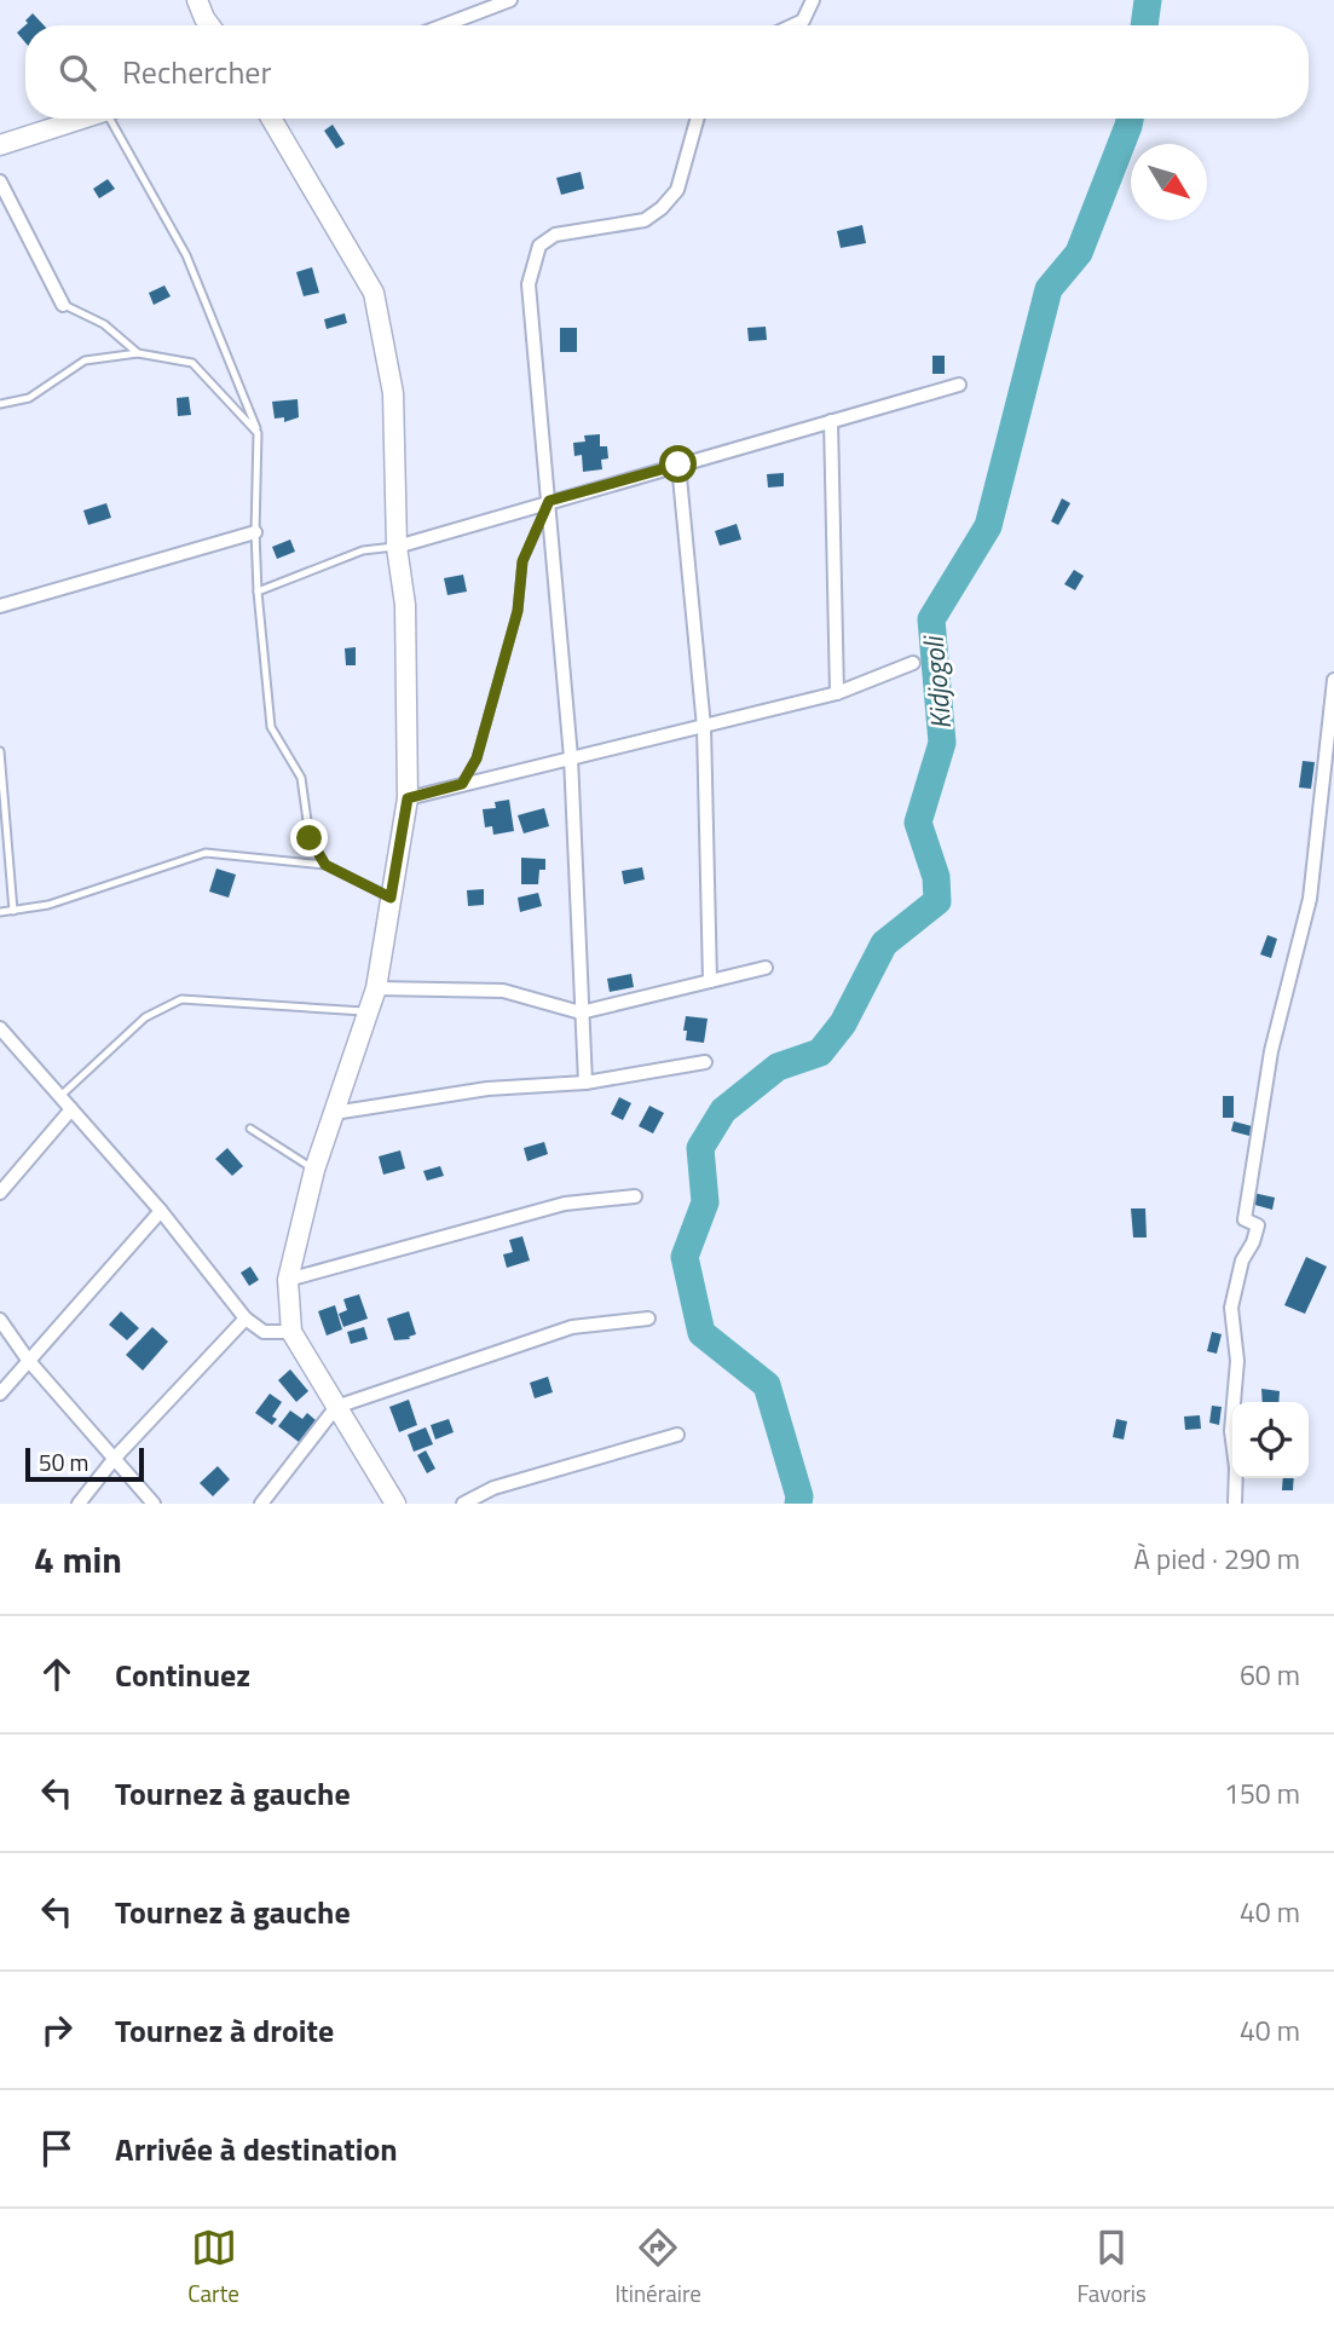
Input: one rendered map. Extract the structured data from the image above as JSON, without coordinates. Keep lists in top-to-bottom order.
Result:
{
  "water": ["Kidjogoli"],
  "scale_bar": "50 m",
  "north": "bottom right",
  "page": {
    "search": "Rechercher",
    "scale": "50 m",
    "heading": ["4 min", "À pied · 290 m"],
    "list": [
      ["Continuez", "60 m"],
      ["Tournez à gauche", "150 m"],
      ["Tournez à gauche", "40 m"],
      ["Tournez à droite", "40 m"],
      "Arrivée à destination"
    ],
    "nav": ["Carte", "Itinéraire", "Favoris"]
  }
}
